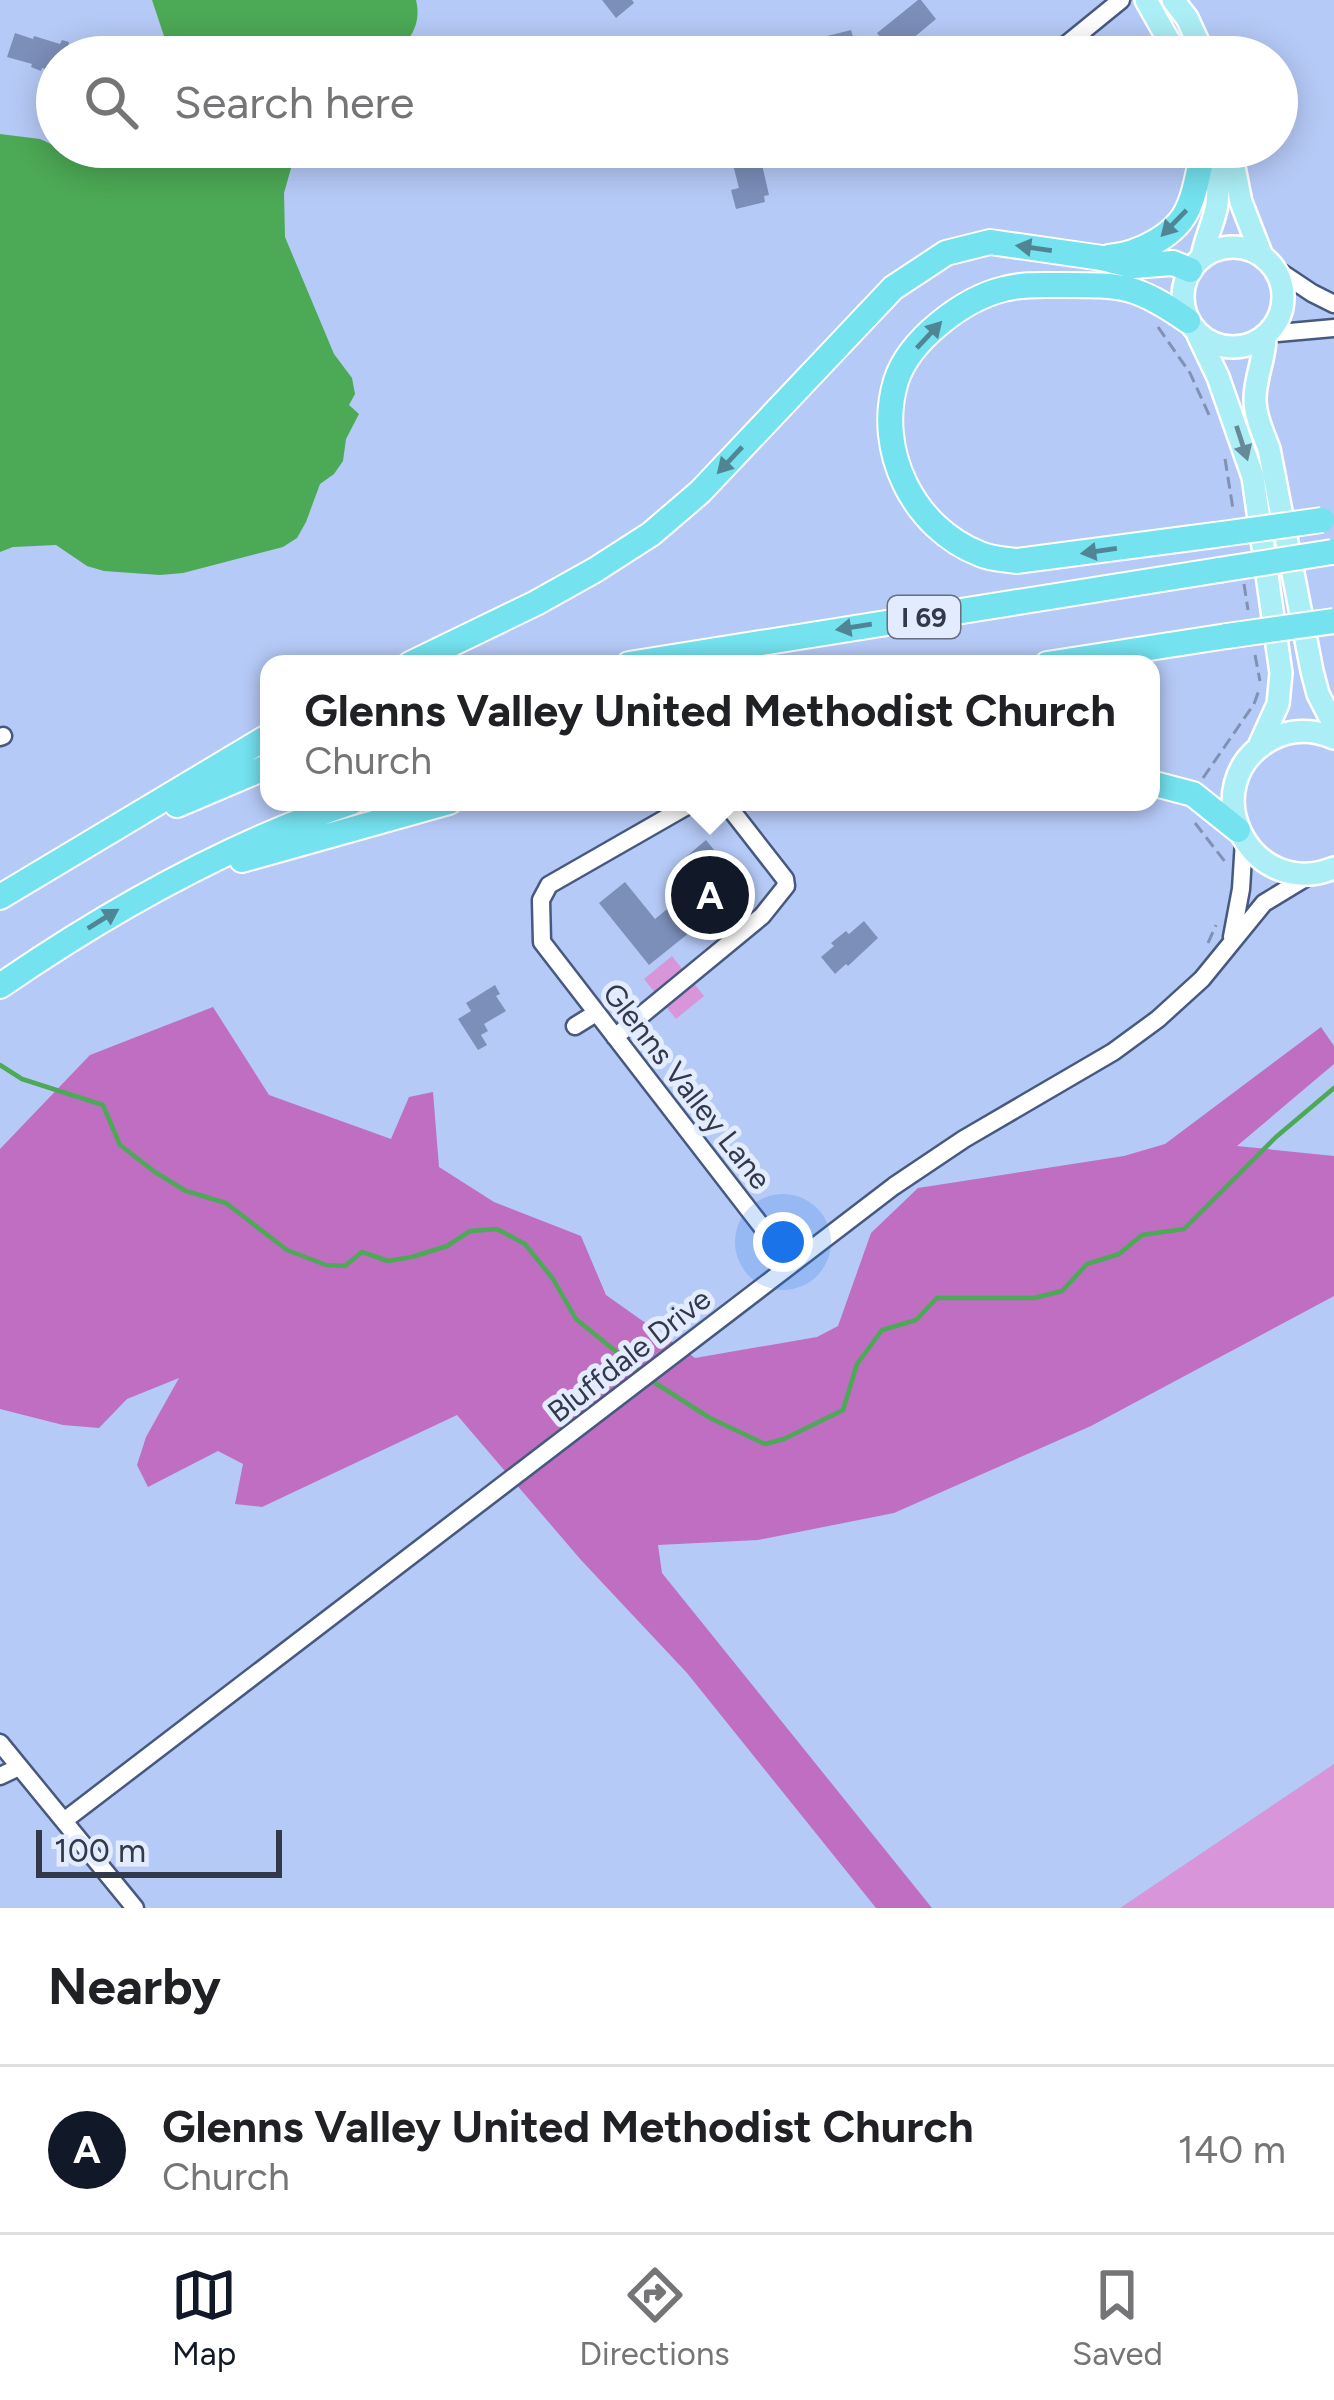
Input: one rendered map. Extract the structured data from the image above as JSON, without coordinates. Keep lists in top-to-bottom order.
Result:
{
  "streets": {
    "highway": ["I 69"],
    "street": ["Glenns Valley Lane", "Bluffdale Drive"]
  },
  "crossings": [
    ["Glenns Valley Lane", "Bluffdale Drive"]
  ],
  "scale_bar": "100 m",
  "page": {
    "search": "Search here",
    "popup": ["Glenns Valley United Methodist Church", "Church"],
    "pins": "A",
    "scale": "100 m",
    "heading": "Nearby",
    "list": [
      {
        "mark": "A",
        "name": "Glenns Valley United Methodist Church",
        "note": "Church",
        "value": "140 m"
      }
    ],
    "nav": ["Map", "Directions", "Saved"]
  }
}
